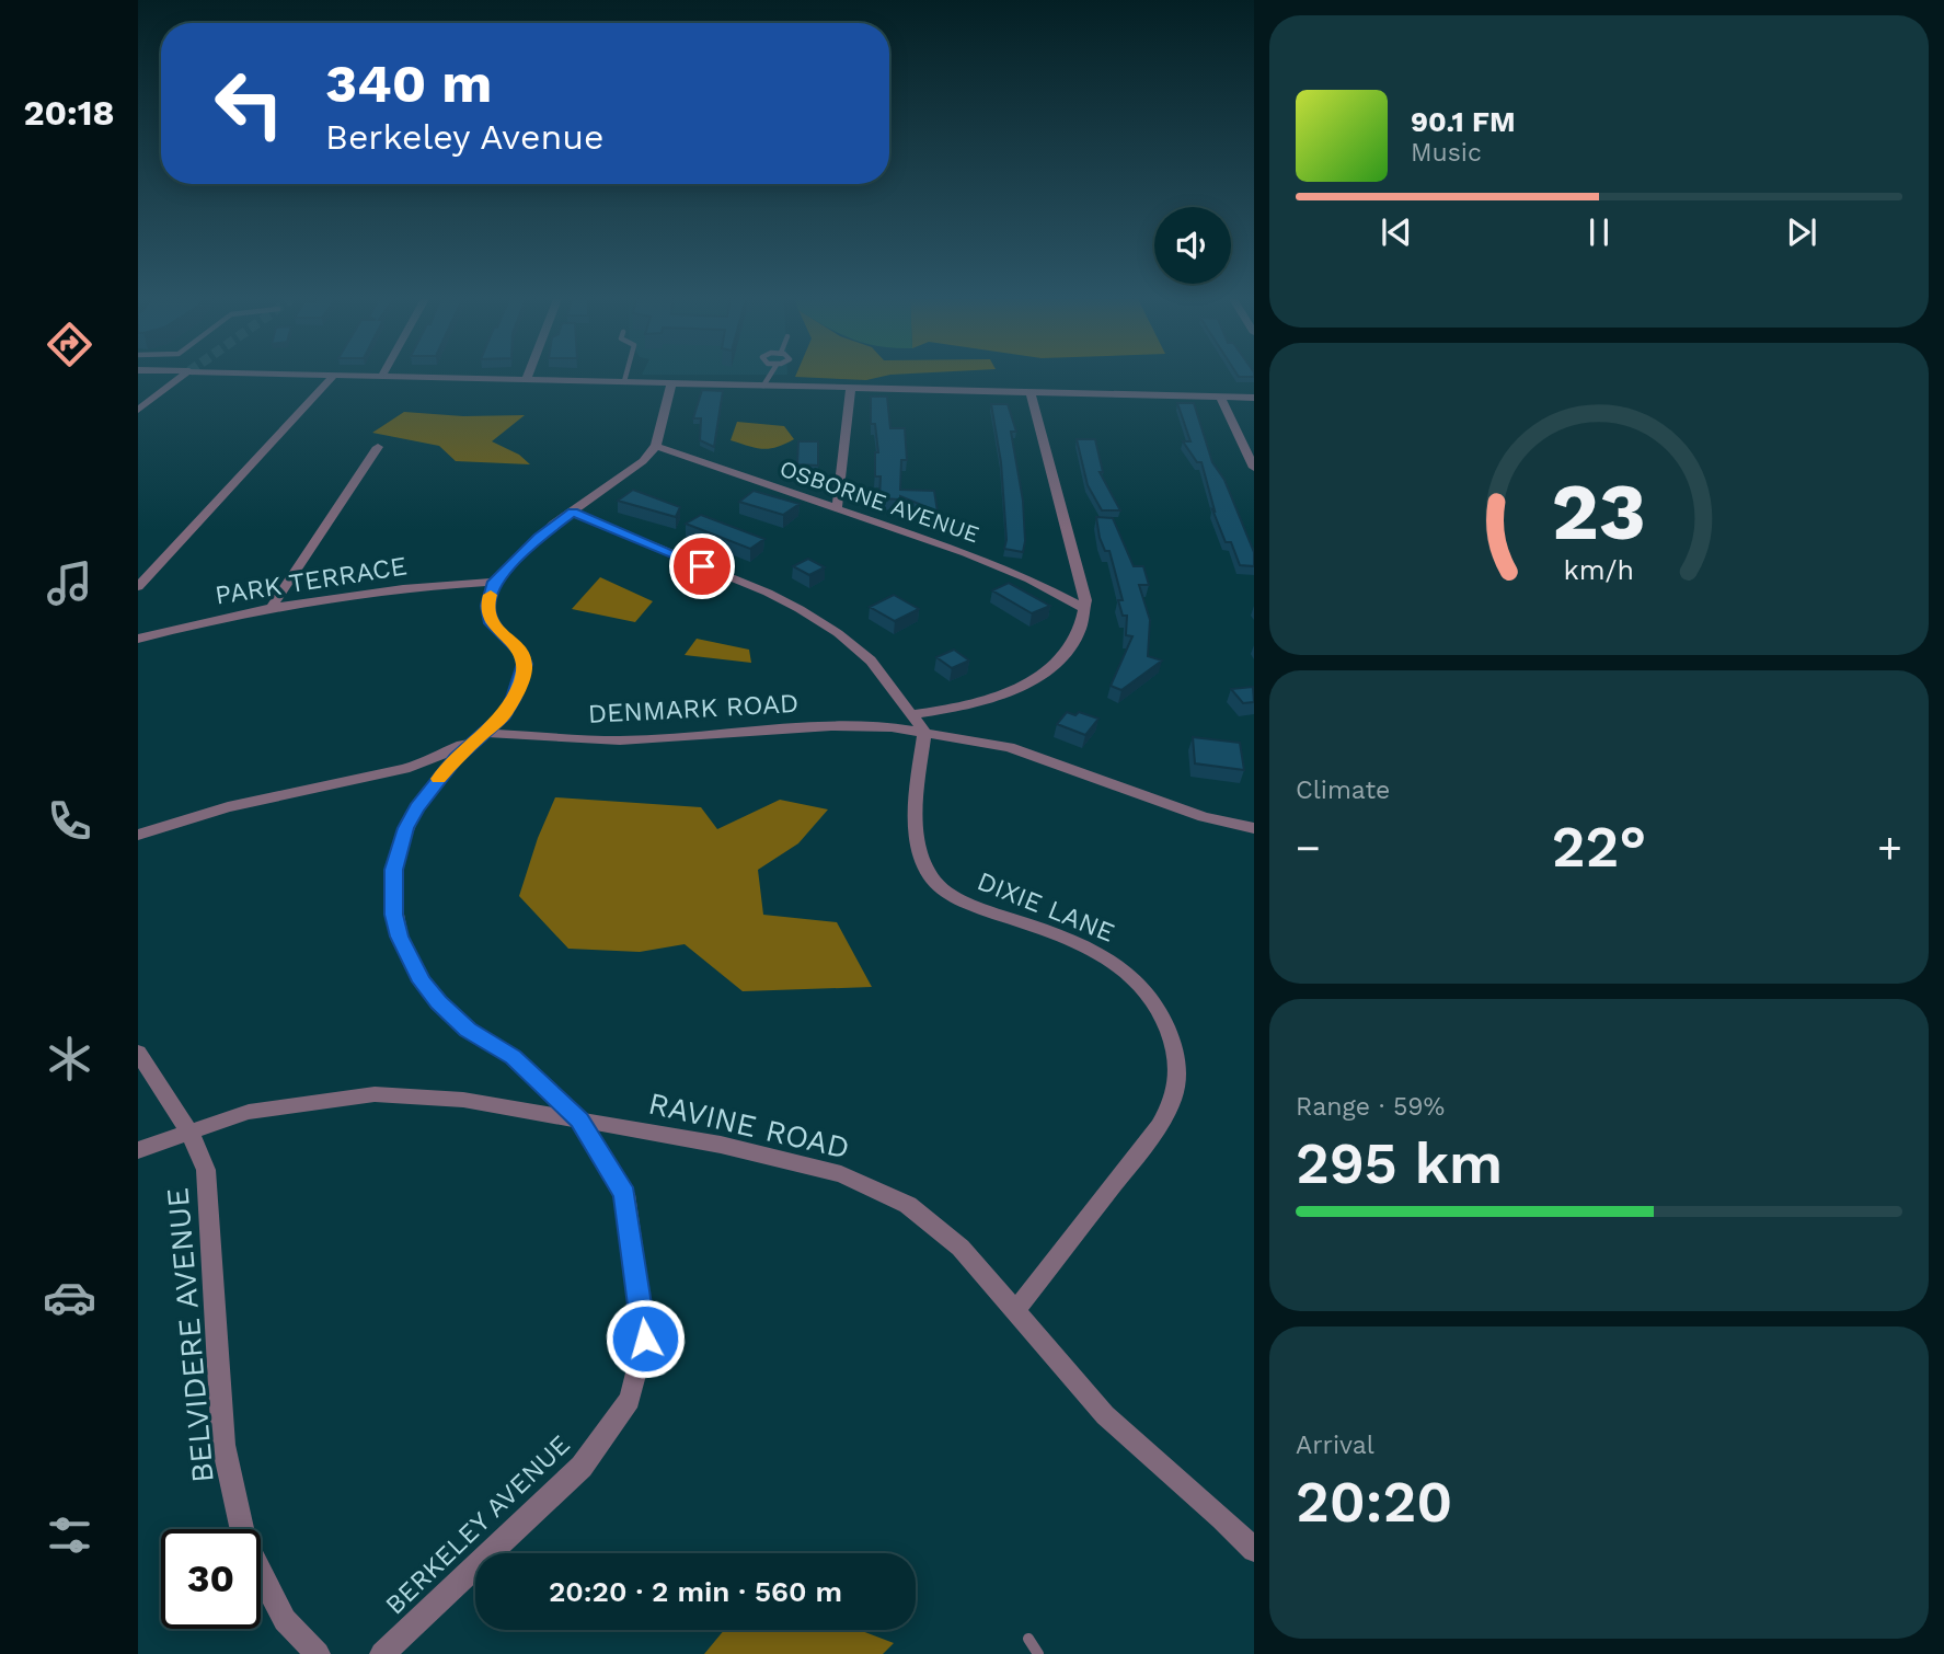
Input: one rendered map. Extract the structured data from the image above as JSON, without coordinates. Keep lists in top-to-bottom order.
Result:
{
  "streets": {
    "street": [
      "OSBORNE AVENUE",
      "PARK TERRACE",
      "DENMARK ROAD",
      "DIXIE LANE",
      "RAVINE ROAD",
      "BELVIDERE AVENUE",
      "BERKELEY AVENUE"
    ]
  },
  "crossings": [
    ["PARK TERRACE", "BERKELEY AVENUE"],
    ["DENMARK ROAD", "DIXIE LANE"],
    ["DENMARK ROAD", "BERKELEY AVENUE"],
    ["DIXIE LANE", "RAVINE ROAD"],
    ["RAVINE ROAD", "BELVIDERE AVENUE"],
    ["RAVINE ROAD", "BERKELEY AVENUE"]
  ],
  "page": {
    "tabs": "20:18",
    "turn": ["340 m", "Berkeley Avenue"],
    "song": ["90.1 FM", "Music"],
    "tile": [
      "Climate",
      ["Range · 59%", "295 km"],
      ["Arrival", "20:20"]
    ],
    "heat": ["−", "22°", "+"],
    "limit": "30",
    "trip": "20:20 · 2 min · 560 m",
    "gauge": ["23", "km/h"]
  }
}
